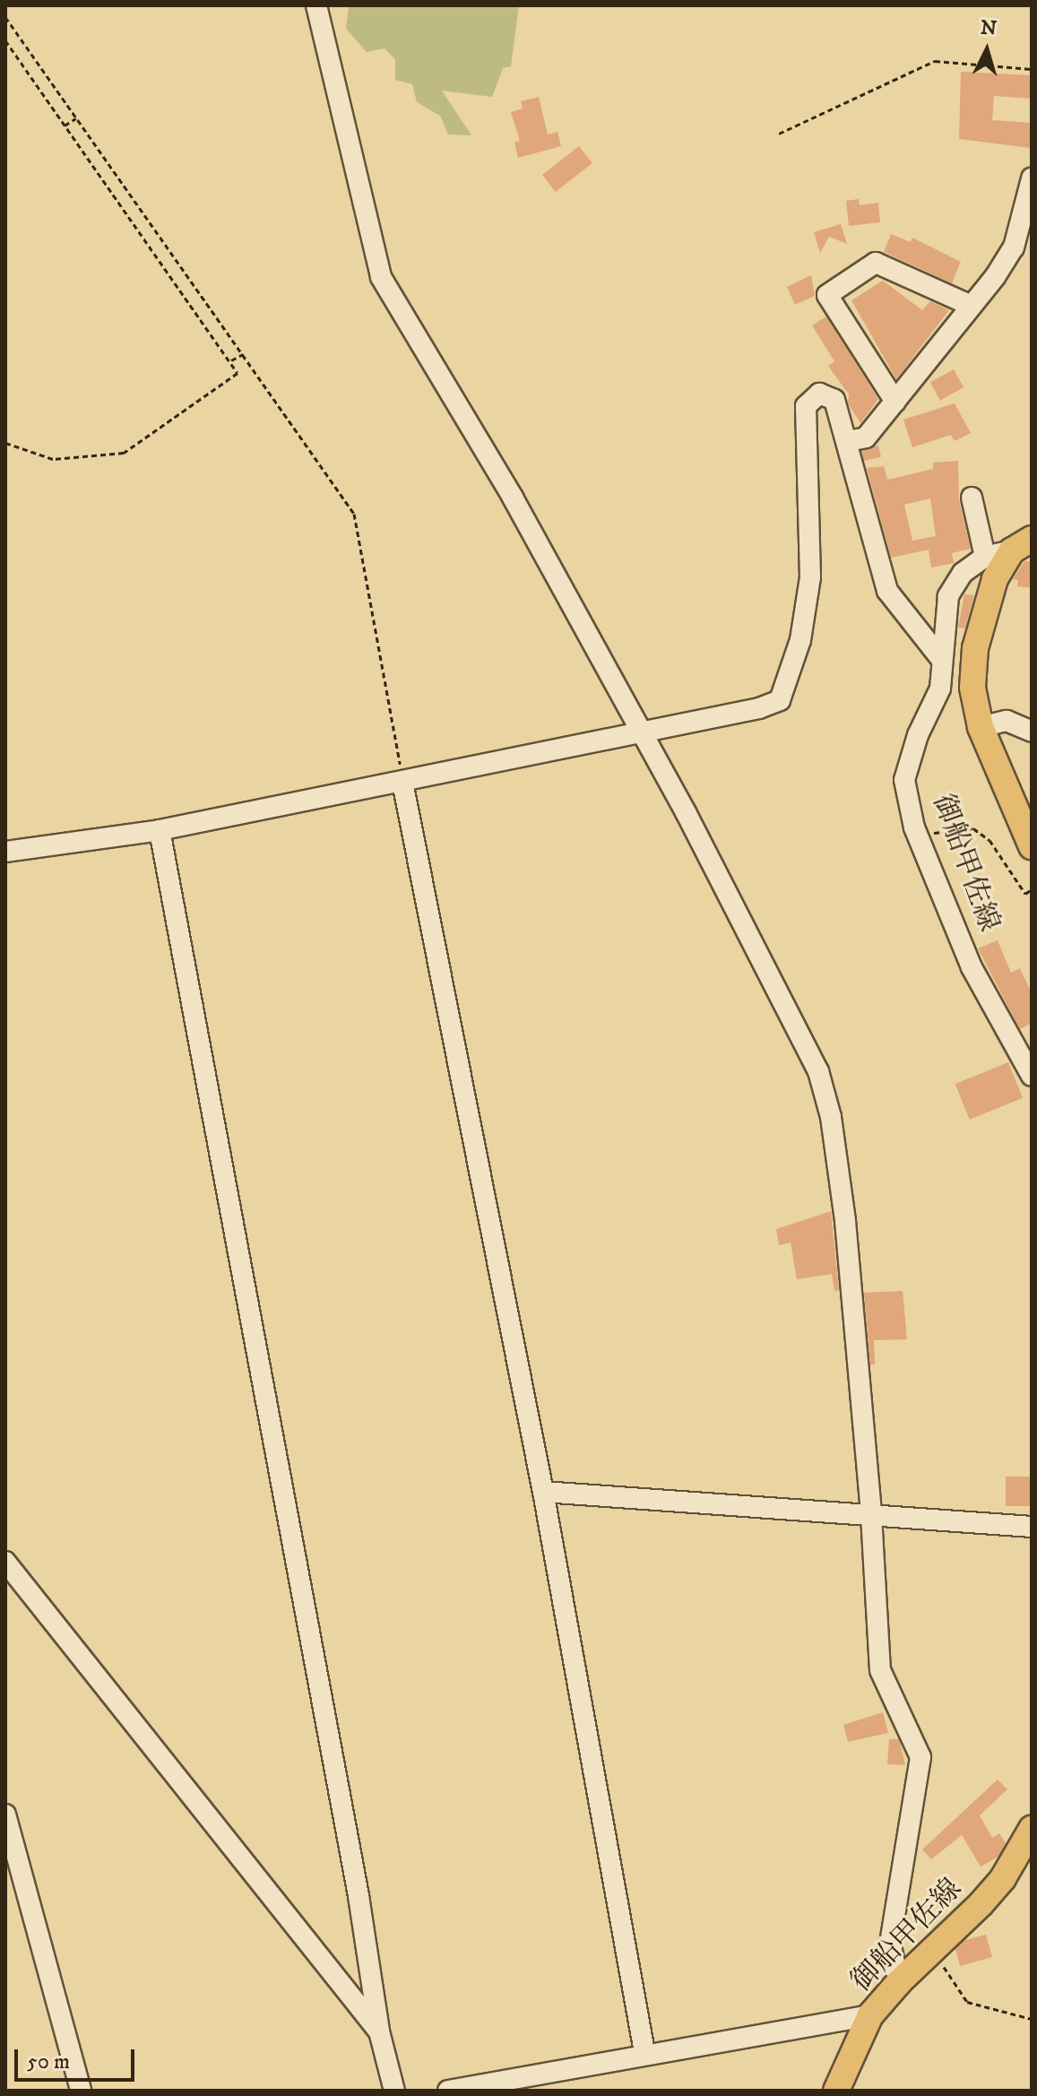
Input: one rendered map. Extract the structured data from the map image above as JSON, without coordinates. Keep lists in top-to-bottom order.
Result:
{
  "streets": {
    "main road": ["御船甲佐線"]
  },
  "scale_bar": "50 m",
  "north": "top"
}
